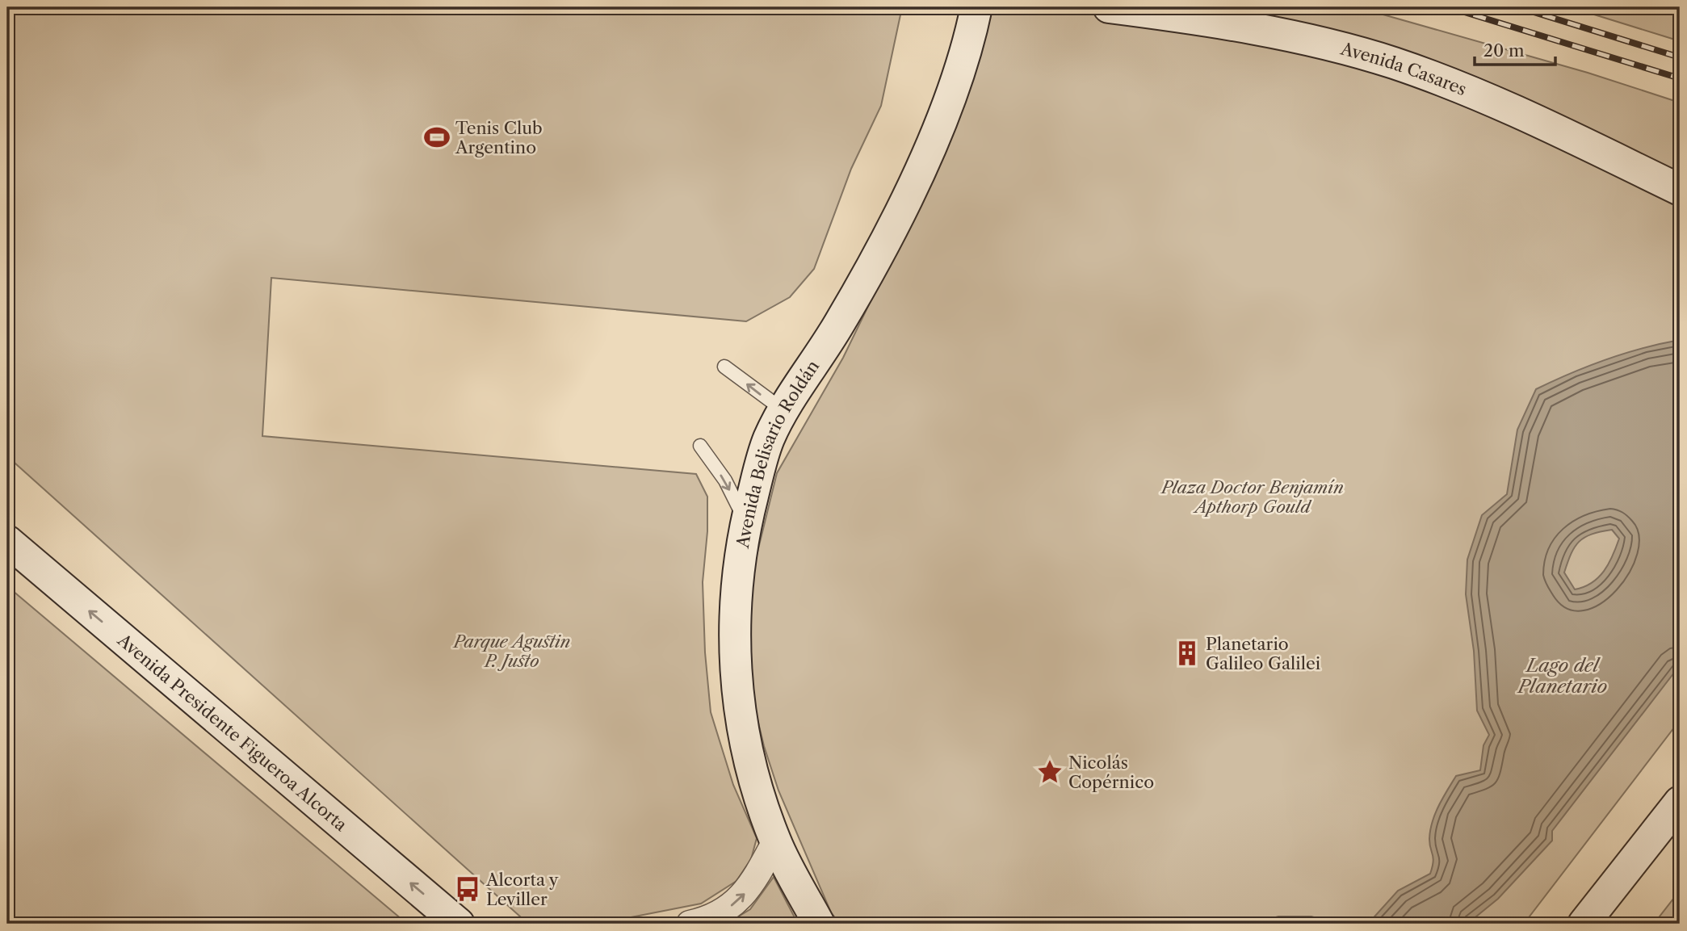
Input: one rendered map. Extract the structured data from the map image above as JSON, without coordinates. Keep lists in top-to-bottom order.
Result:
{
  "streets": {
    "street": ["Avenida Casares", "Avenida Belisario Roldán", "Avenida Presidente Figueroa Alcorta"]
  },
  "one_way": ["Avenida Presidente Figueroa Alcorta"],
  "water": ["Lago del Planetario"],
  "parks": ["Plaza Doctor Benjamín Apthorp Gould", "Parque Agustin P. Justo"],
  "places": {
    "sports": ["Tenis Club Argentino"],
    "building": ["Planetario Galileo Galilei"],
    "place": ["Nicolás Copérnico"],
    "bus stop": ["Alcorta y Leviller"]
  },
  "scale_bar": "20 m"
}
